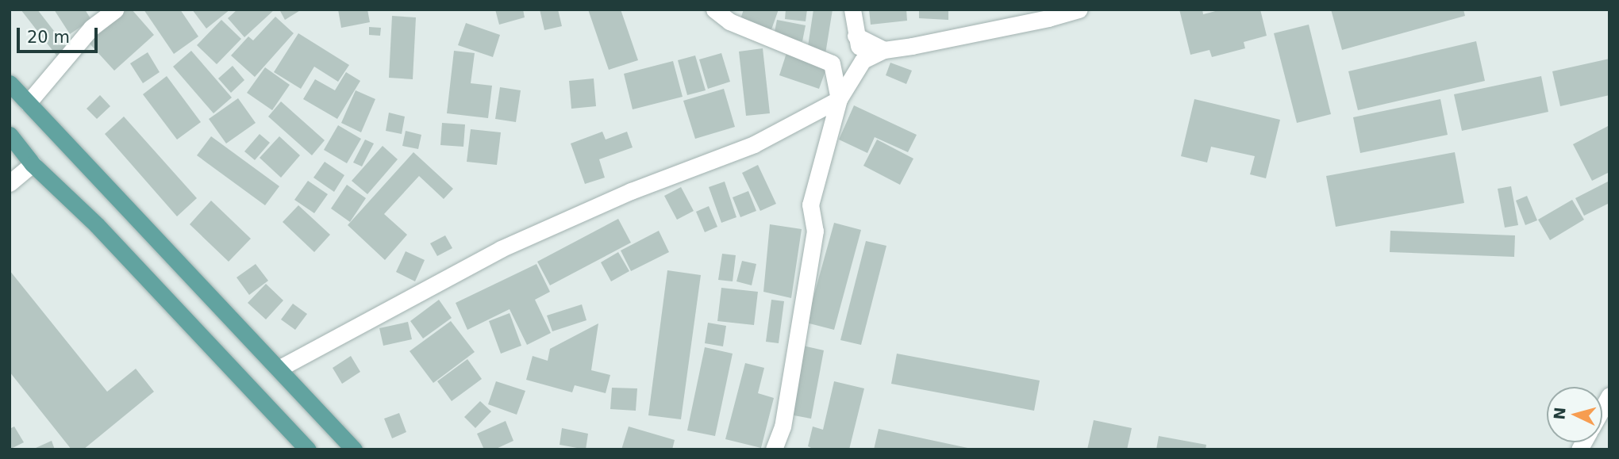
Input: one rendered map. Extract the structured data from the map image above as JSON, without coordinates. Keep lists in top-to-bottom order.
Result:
{
  "scale_bar": "20 m",
  "north": "left"
}
